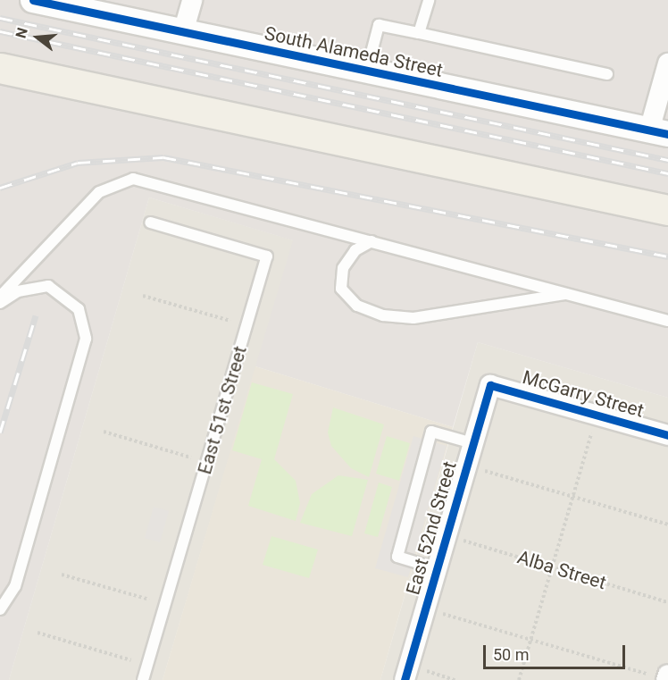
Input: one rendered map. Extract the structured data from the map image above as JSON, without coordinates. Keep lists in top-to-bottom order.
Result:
{
  "streets": {
    "street": ["South Alameda Street", "McGarry Street", "East 52nd Street"],
    "lane": ["East 51st Street"],
    "path": ["Alba Street"]
  },
  "crossings": [
    ["McGarry Street", "East 52nd Street"]
  ],
  "scale_bar": "50 m",
  "north": "left"
}
